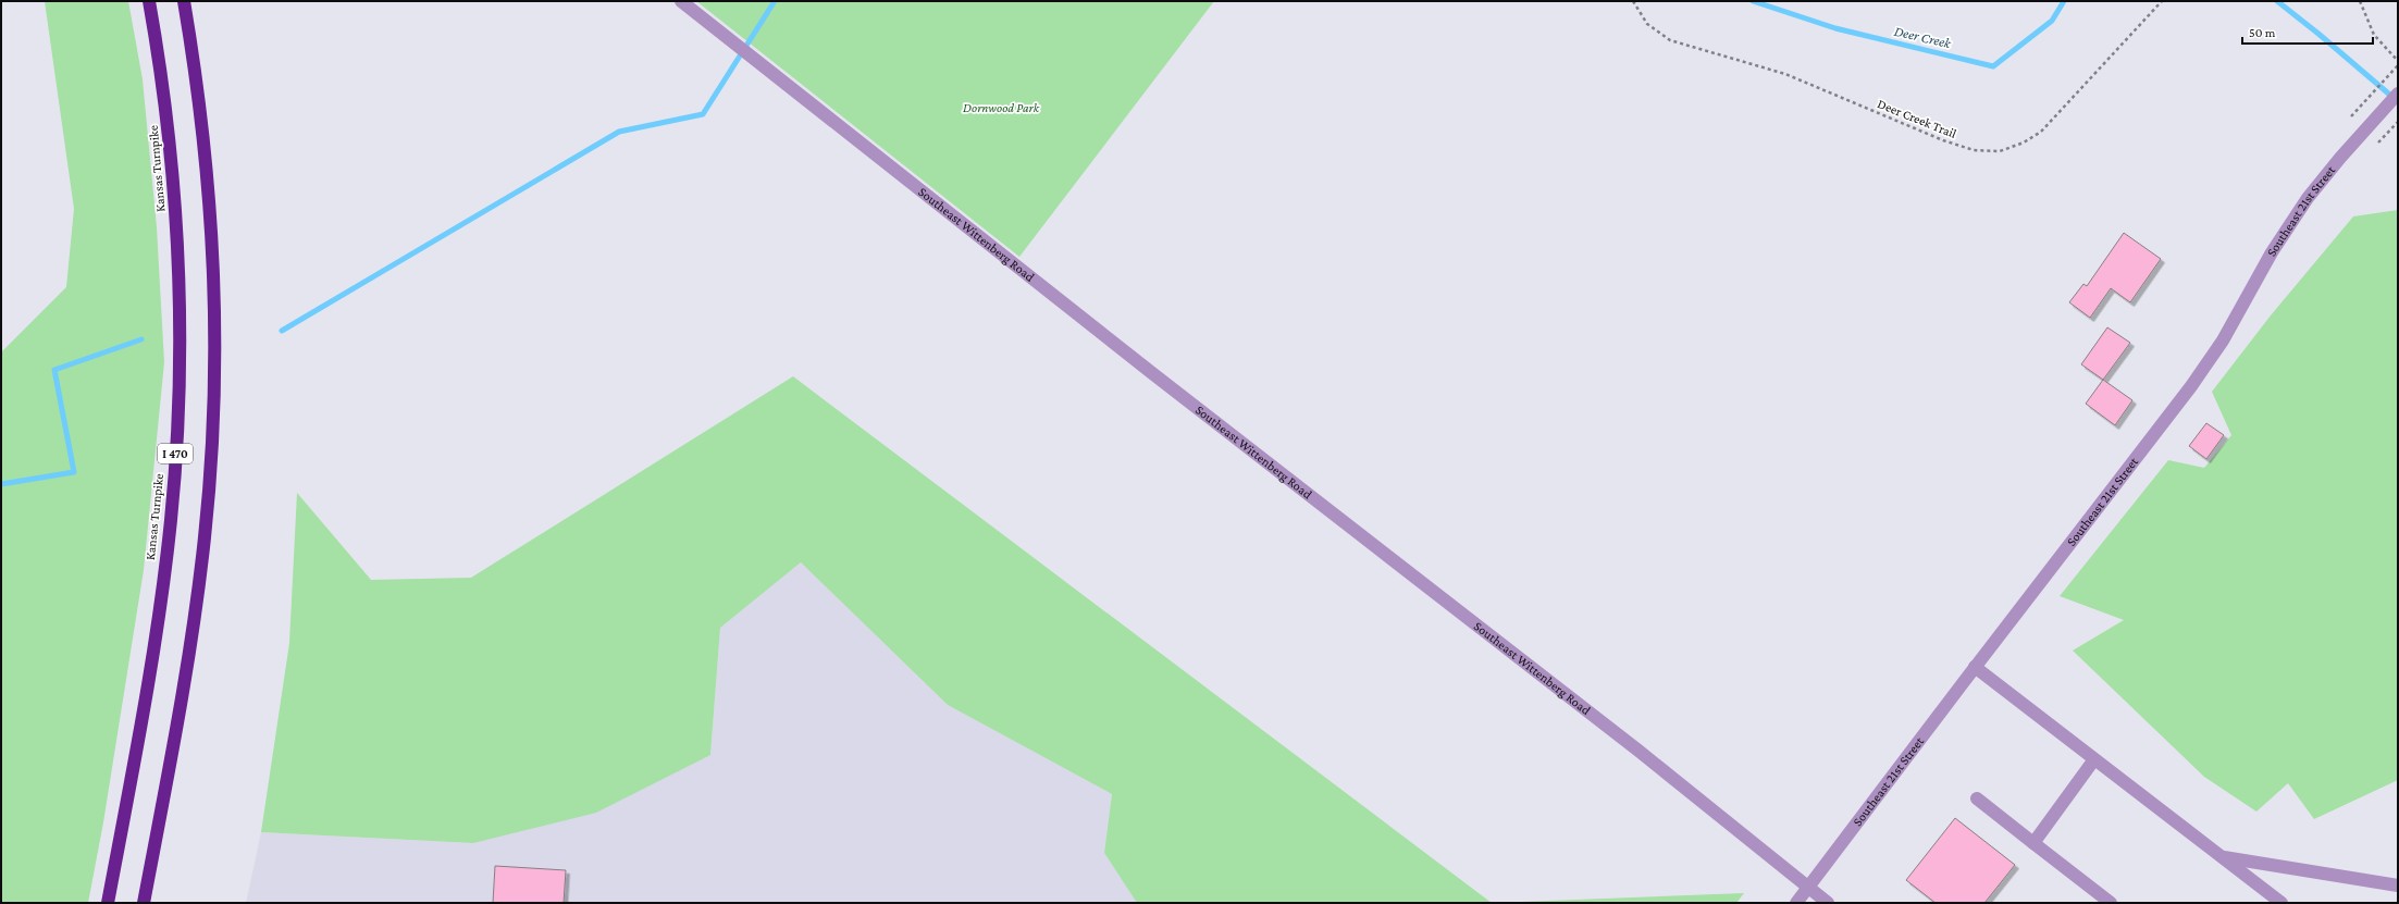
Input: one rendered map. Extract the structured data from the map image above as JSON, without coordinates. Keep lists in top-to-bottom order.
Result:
{
  "streets": {
    "highway": ["Kansas Turnpike", "I 470"],
    "street": ["Southeast 21st Street", "Southeast Wittenberg Road"],
    "path": ["Deer Creek Trail"]
  },
  "crossings": [
    ["Southeast 21st Street", "Southeast Wittenberg Road"]
  ],
  "water": ["Deer Creek"],
  "parks": ["Dornwood Park"],
  "scale_bar": "50 m"
}
